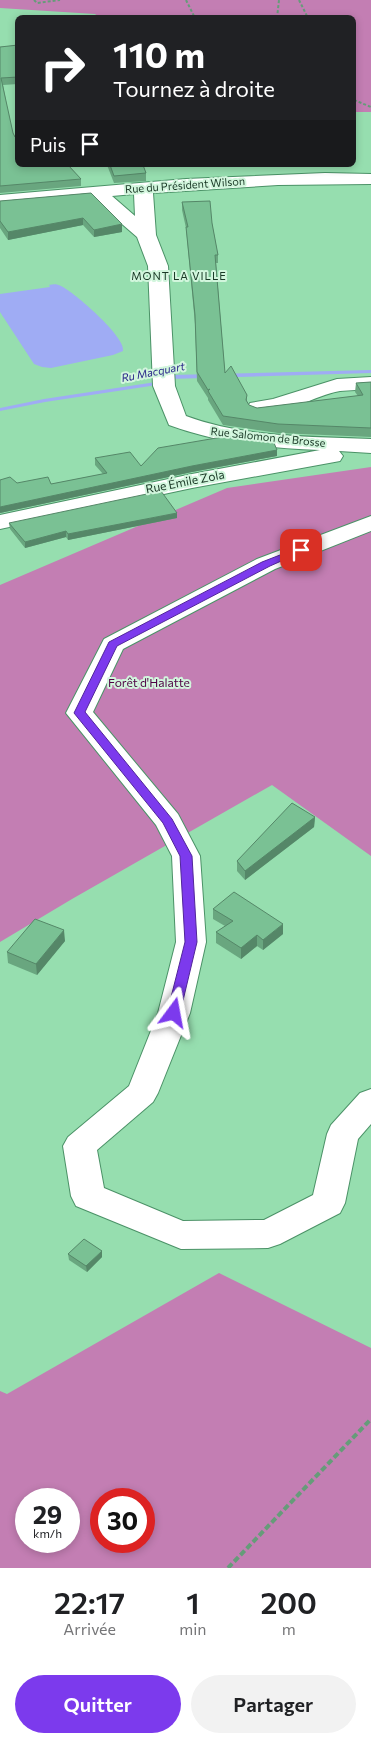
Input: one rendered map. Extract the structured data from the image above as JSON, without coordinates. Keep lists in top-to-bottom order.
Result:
{
  "streets": {
    "street": ["Rue du Président Wilson", "Rue Salomon de Brosse", "Rue Émile Zola"]
  },
  "districts": ["MONT LA VILLE"],
  "water": ["Ru Macquart"],
  "parks": ["Forêt d'Halatte"],
  "page": {
    "turn": ["110 m", "Tournez à droite"],
    "then": "Puis",
    "speed": "29 km/h",
    "limit": "30",
    "eta": [
      "22:17",
      "Arrivée",
      "1",
      "min",
      "200",
      "m"
    ],
    "buttons": ["Quitter", "Partager"]
  }
}
